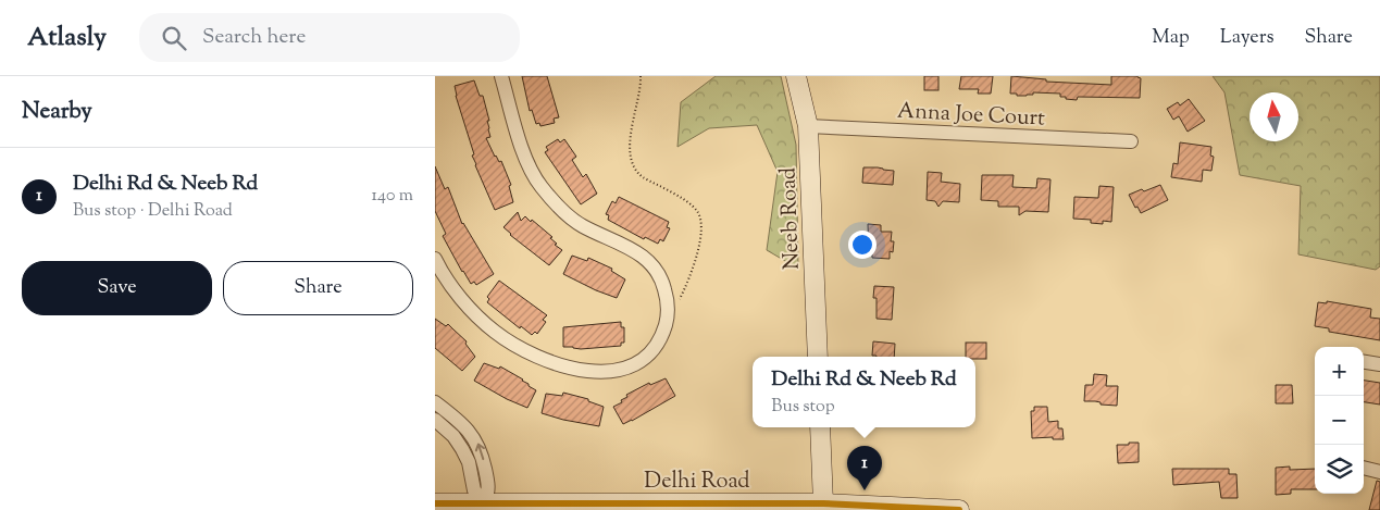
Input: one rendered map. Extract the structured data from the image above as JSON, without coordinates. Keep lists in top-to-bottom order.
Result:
{
  "streets": {
    "street": ["Anna Joe Court", "Neeb Road", "Delhi Road"]
  },
  "crossings": [
    ["Anna Joe Court", "Neeb Road"]
  ],
  "north": "top",
  "page": {
    "header": "Atlasly",
    "search": "Search here",
    "nav": ["Map", "Layers", "Share"],
    "heading": "Nearby",
    "list": [
      {
        "mark": "1",
        "name": "Delhi Rd & Neeb Rd",
        "note": "Bus stop · Delhi Road",
        "value": "140 m"
      }
    ],
    "buttons": ["Save", "Share"],
    "map_buttons": ["+", "−"],
    "popup": ["Delhi Rd & Neeb Rd", "Bus stop"],
    "pins": "1"
  }
}
